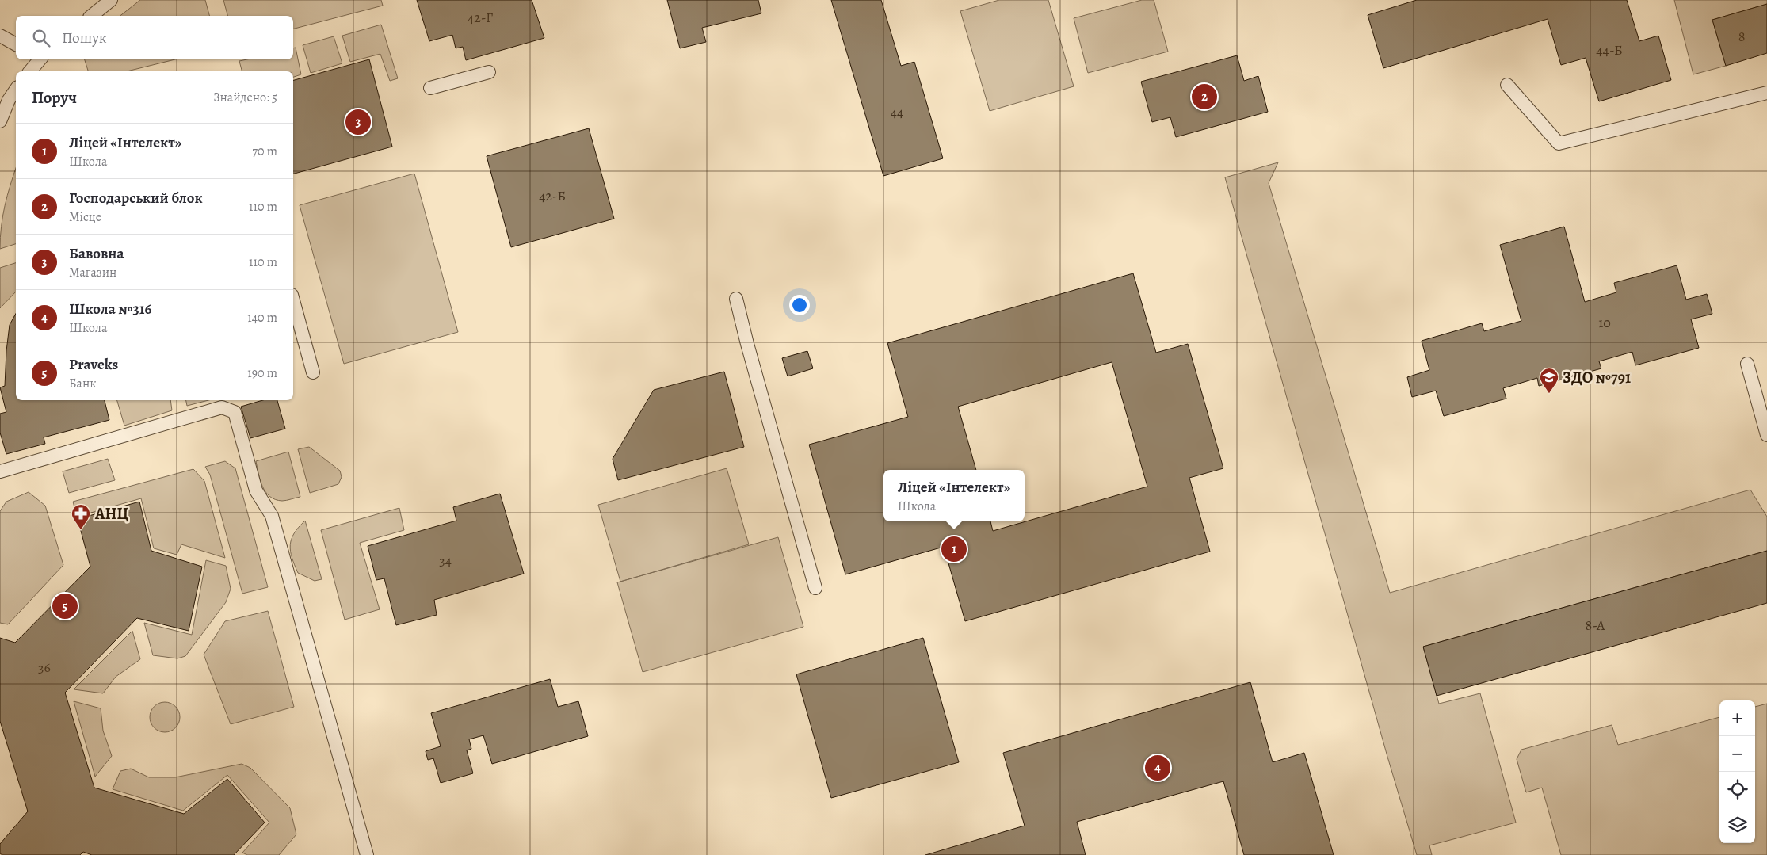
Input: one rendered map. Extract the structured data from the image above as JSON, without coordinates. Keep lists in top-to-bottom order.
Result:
{
  "places": {
    "school or university": ["ЗДО №791"],
    "pharmacy": ["АНЦ"]
  },
  "house_numbers": [
    "42-Г",
    "8",
    "44-Б",
    "44",
    "42-Б",
    "10",
    "34",
    "8-А",
    "36"
  ],
  "page": {
    "search": "Пошук",
    "heading": ["Поруч", "Знайдено: 5"],
    "pins": [
      "2",
      "3",
      "1",
      "5",
      "4"
    ],
    "list": [
      {
        "mark": "1",
        "name": "Ліцей «Інтелект»",
        "note": "Школа",
        "value": "70 m"
      },
      {
        "mark": "2",
        "name": "Господарський блок",
        "note": "Місце",
        "value": "110 m"
      },
      {
        "mark": "3",
        "name": "Бавовна",
        "note": "Магазин",
        "value": "110 m"
      },
      {
        "mark": "4",
        "name": "Школа №316",
        "note": "Школа",
        "value": "140 m"
      },
      {
        "mark": "5",
        "name": "Praveks",
        "note": "Банк",
        "value": "190 m"
      }
    ],
    "popup": ["Ліцей «Інтелект»", "Школа"],
    "map_buttons": ["+", "−"]
  }
}
